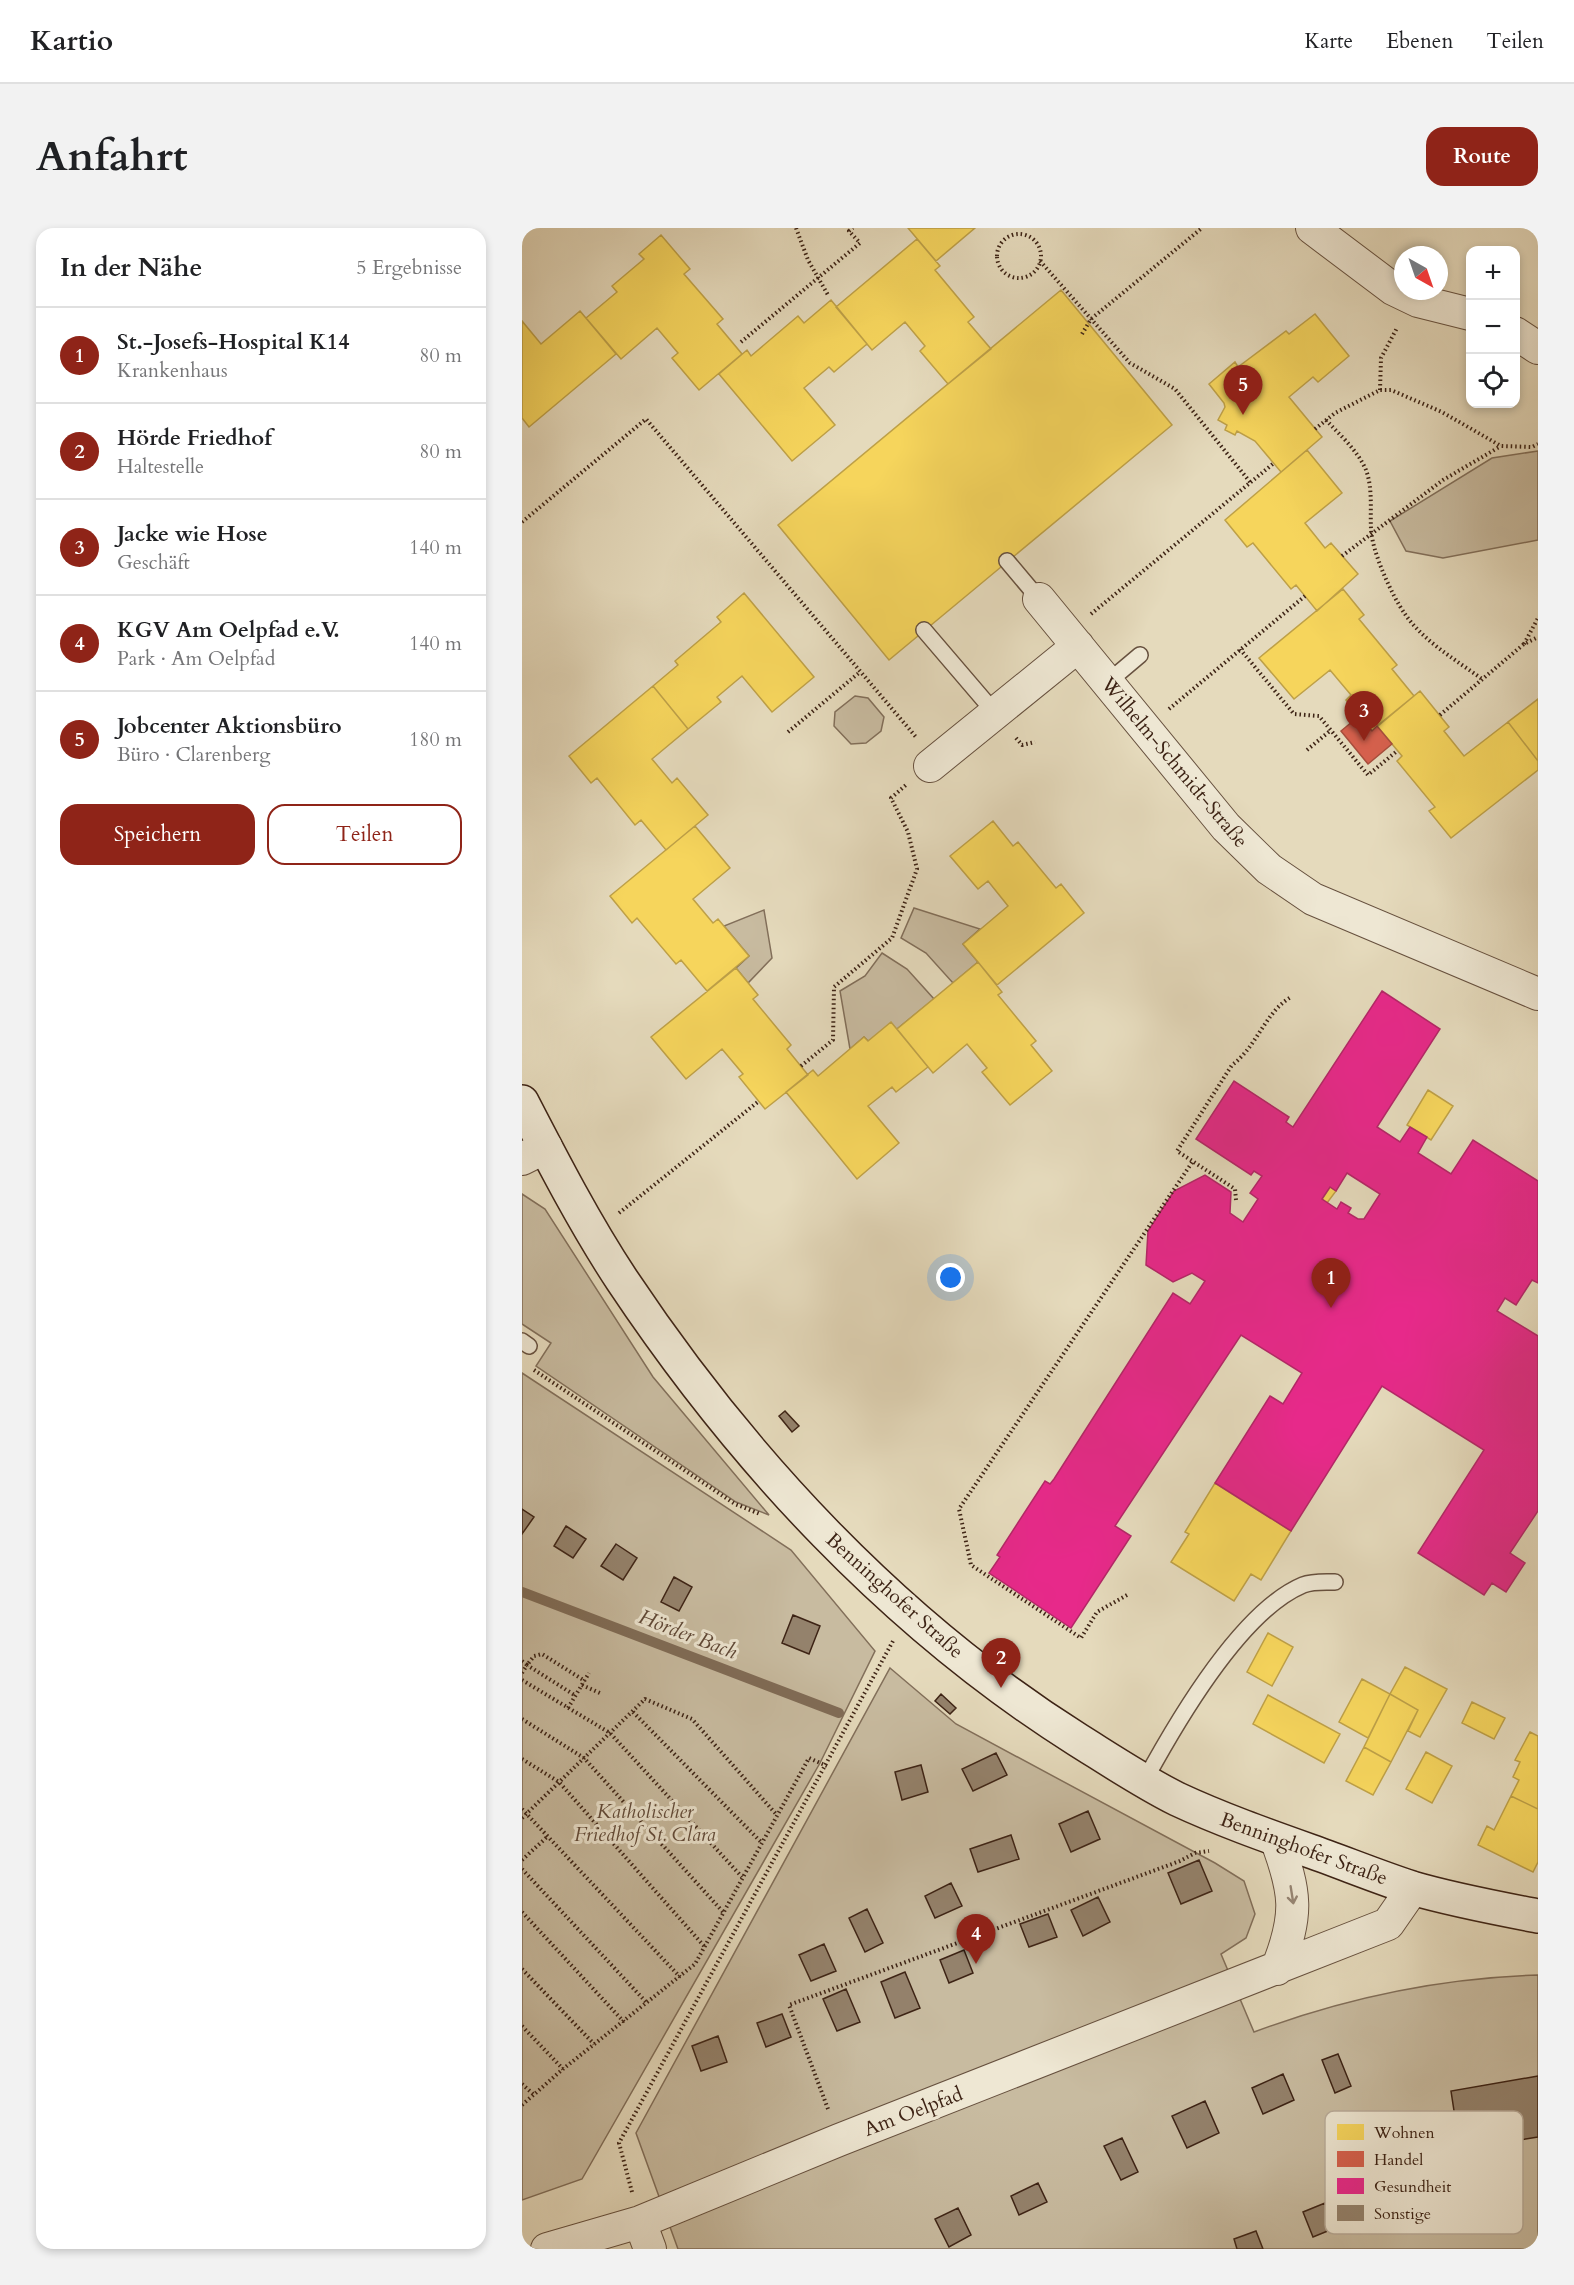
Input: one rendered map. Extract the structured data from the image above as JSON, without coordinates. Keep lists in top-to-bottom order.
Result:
{
  "streets": {
    "main road": ["Benninghofer Straße"],
    "street": ["Wilhelm-Schmidt-Straße", "Am Oelpfad"]
  },
  "crossings": [
    ["Benninghofer Straße", "Am Oelpfad"]
  ],
  "water": ["Hörder Bach"],
  "parks": ["Katholischer Friedhof St. Clara"],
  "legend": [
    "Wohnen",
    "Handel",
    "Gesundheit",
    "Sonstige"
  ],
  "north": "bottom right",
  "page": {
    "header": "Kartio",
    "nav": ["Karte", "Ebenen", "Teilen"],
    "buttons": [
      "Route",
      ["Speichern", "Teilen"]
    ],
    "title": "Anfahrt",
    "heading": ["In der Nähe", "5 Ergebnisse"],
    "map_buttons": ["+", "−"],
    "list": [
      {
        "mark": "1",
        "name": "St.-Josefs-Hospital K14",
        "note": "Krankenhaus",
        "value": "80 m"
      },
      {
        "mark": "2",
        "name": "Hörde Friedhof",
        "note": "Haltestelle",
        "value": "80 m"
      },
      {
        "mark": "3",
        "name": "Jacke wie Hose",
        "note": "Geschäft",
        "value": "140 m"
      },
      {
        "mark": "4",
        "name": "KGV Am Oelpfad e.V.",
        "note": "Park · Am Oelpfad",
        "value": "140 m"
      },
      {
        "mark": "5",
        "name": "Jobcenter Aktionsbüro",
        "note": "Büro · Clarenberg",
        "value": "180 m"
      }
    ],
    "pins": [
      "5",
      "3",
      "1",
      "2",
      "4"
    ]
  }
}
